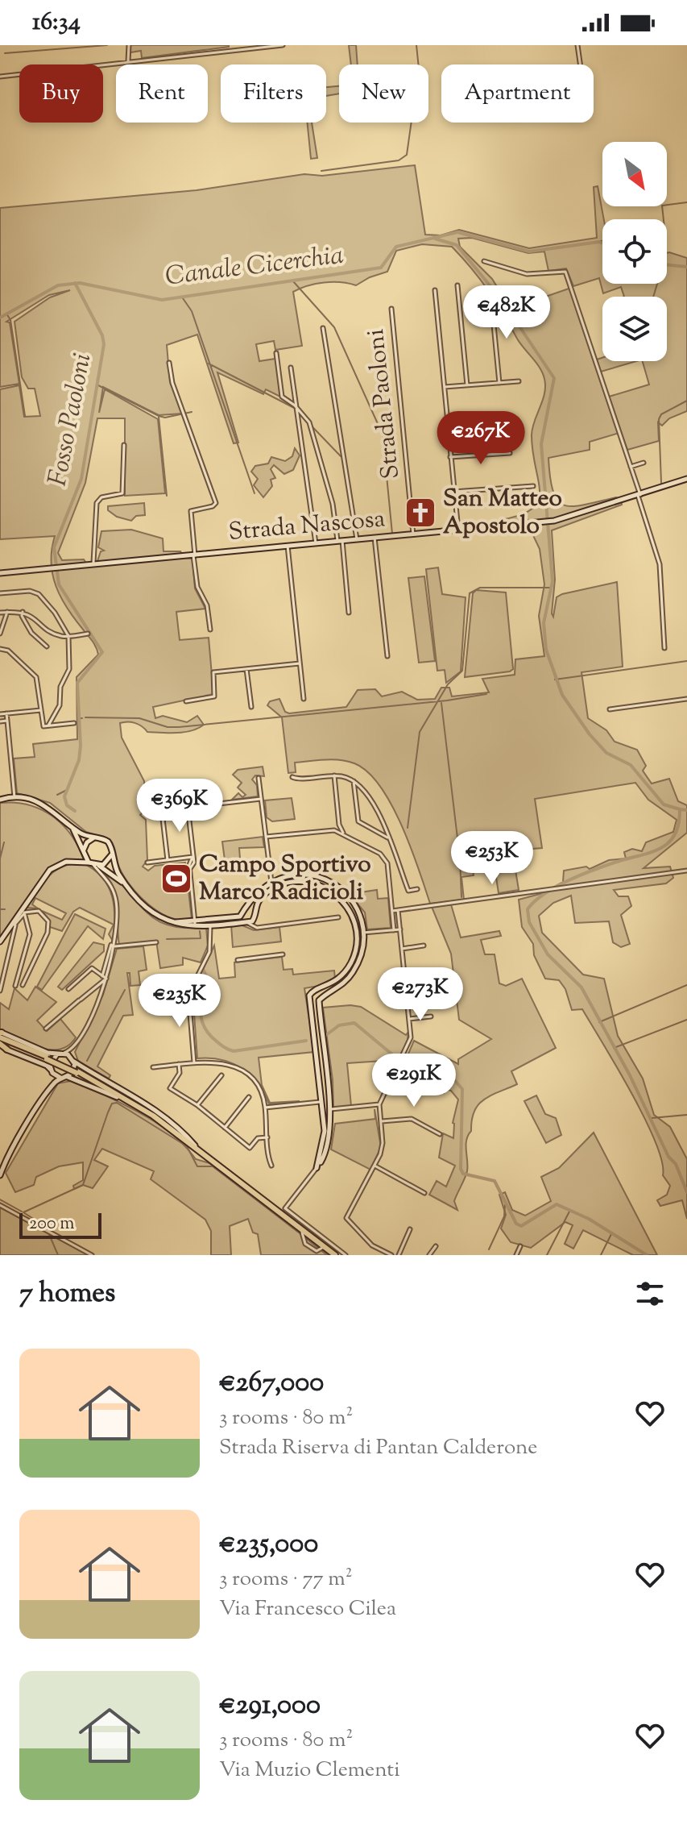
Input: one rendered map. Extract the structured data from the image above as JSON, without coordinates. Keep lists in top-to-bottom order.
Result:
{
  "streets": {
    "street": ["Strada Paoloni", "Strada Nascosa"]
  },
  "crossings": [
    ["Strada Paoloni", "Strada Nascosa"]
  ],
  "water": ["Canale Cicerchia", "Fosso Paoloni"],
  "places": {
    "church": ["San Matteo Apostolo"],
    "sports": ["Campo Sportivo Marco Radicioli"]
  },
  "scale_bar": "200 m",
  "north": "bottom right",
  "page": {
    "status": "16:34",
    "chip": [
      "Buy",
      "Rent",
      "Filters",
      "New",
      "Apartment"
    ],
    "price": [
      "€482K",
      "€267K",
      "€369K",
      "€253K",
      "€273K",
      "€235K",
      "€291K"
    ],
    "scale": "200 m",
    "heading": "7 homes",
    "list": [
      {
        "name": "€267,000",
        "note": "3 rooms · 80 m² · Strada Riserva di Pantan Calderone"
      },
      {
        "name": "€235,000",
        "note": "3 rooms · 77 m² · Via Francesco Cilea"
      },
      {
        "name": "€291,000",
        "note": "3 rooms · 80 m² · Via Muzio Clementi"
      }
    ]
  }
}
